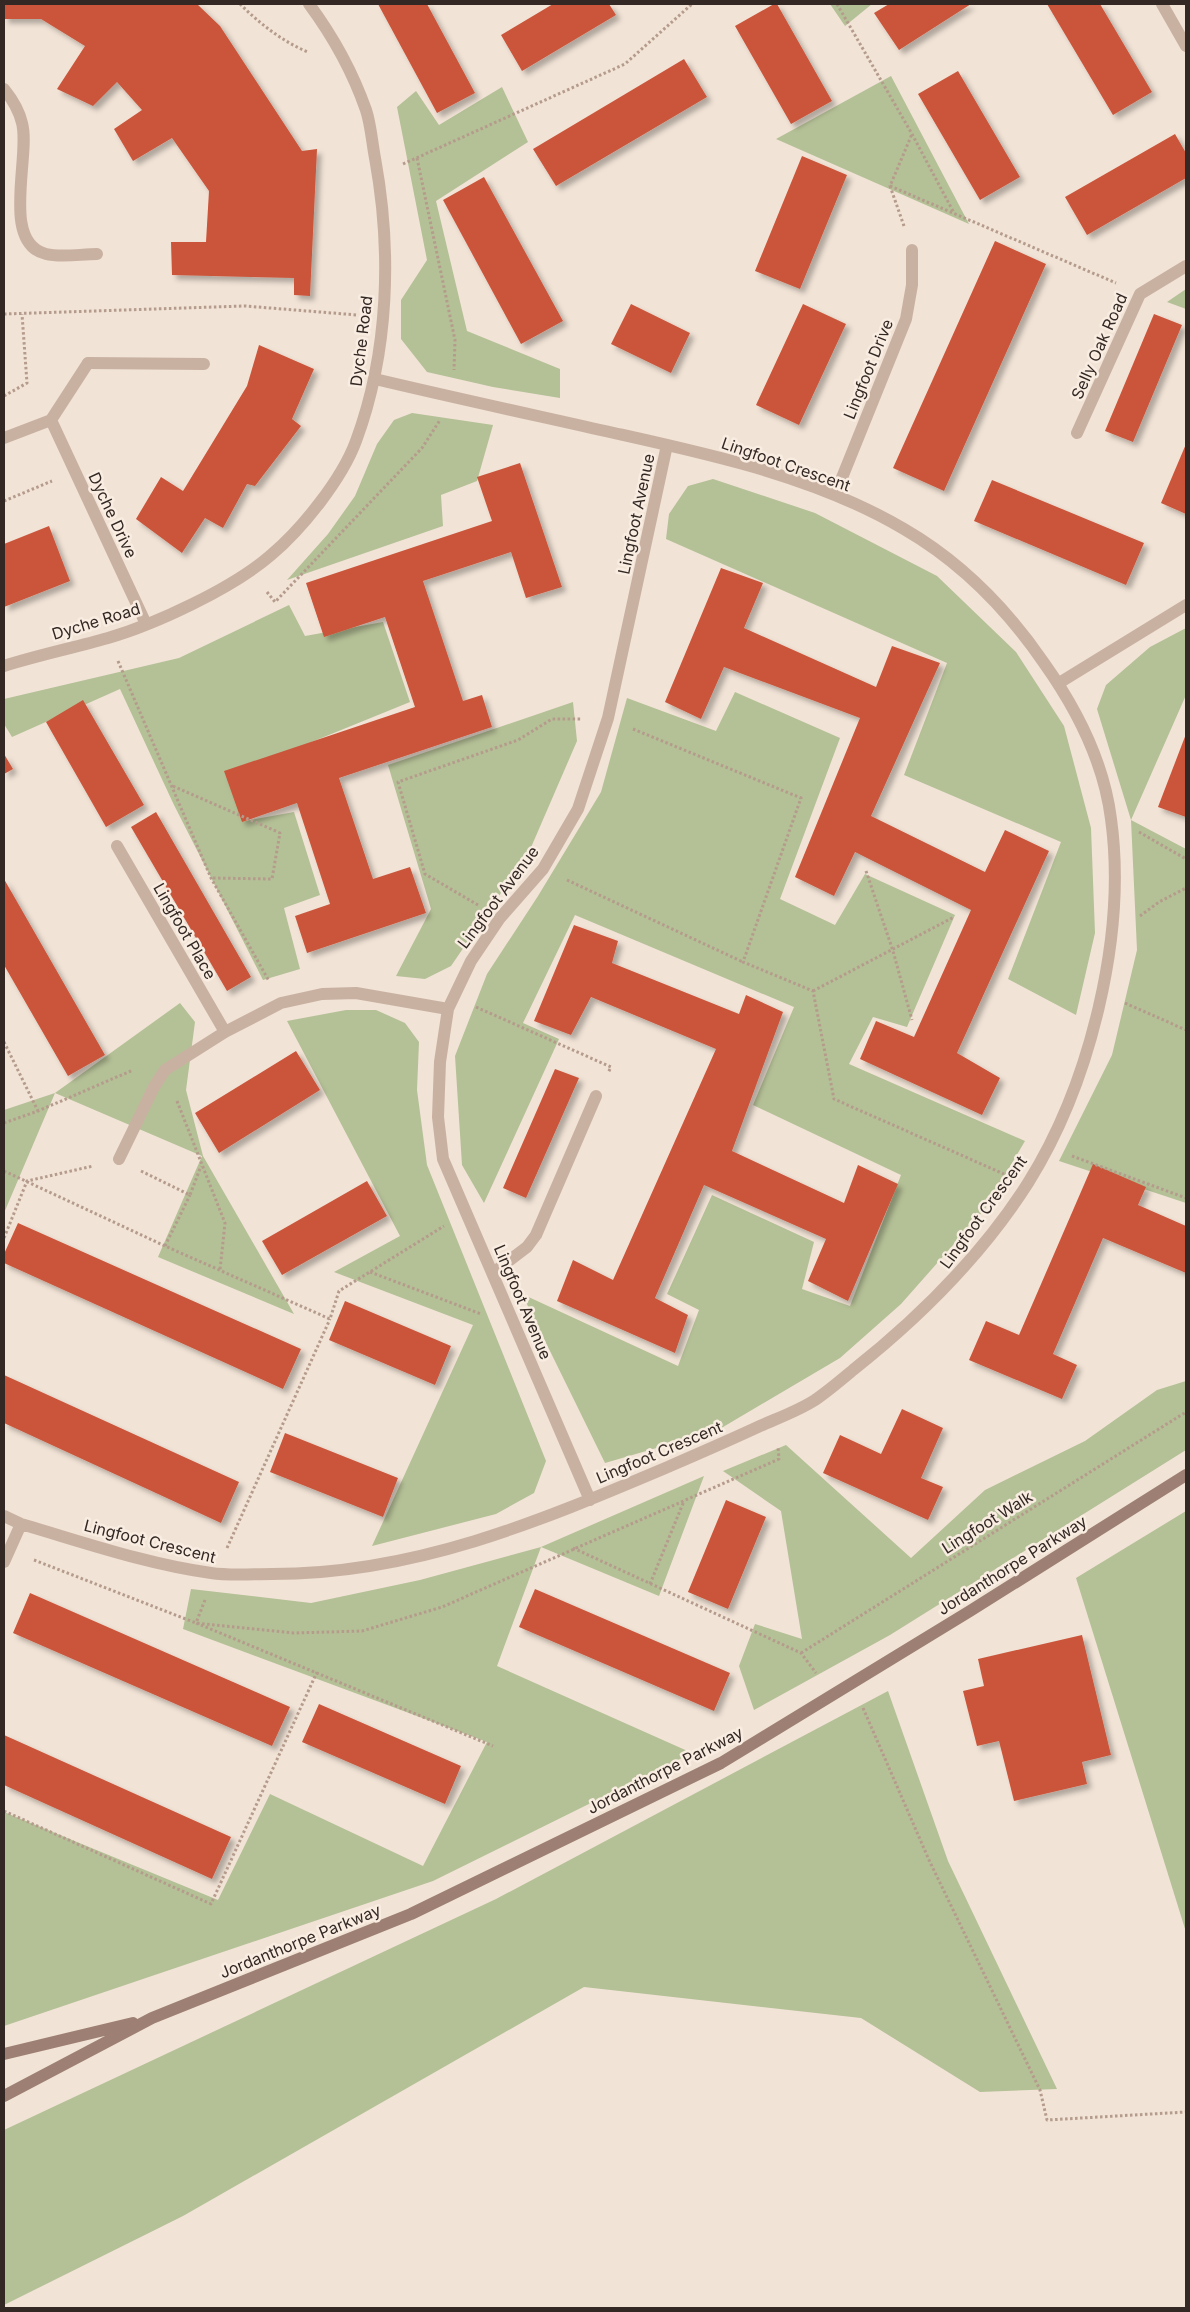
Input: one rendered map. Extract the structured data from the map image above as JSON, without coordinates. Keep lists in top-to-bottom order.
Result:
{
  "streets": {
    "main road": ["Jordanthorpe Parkway"],
    "street": [
      "Dyche Road",
      "Selly Oak Road",
      "Lingfoot Drive",
      "Lingfoot Crescent",
      "Lingfoot Avenue",
      "Dyche Drive",
      "Lingfoot Place"
    ],
    "path": ["Lingfoot Walk"]
  },
  "crossings": [
    ["Dyche Road", "Lingfoot Crescent"],
    ["Dyche Road", "Dyche Drive"],
    ["Lingfoot Drive", "Lingfoot Crescent"],
    ["Lingfoot Crescent", "Lingfoot Avenue"]
  ]
}
